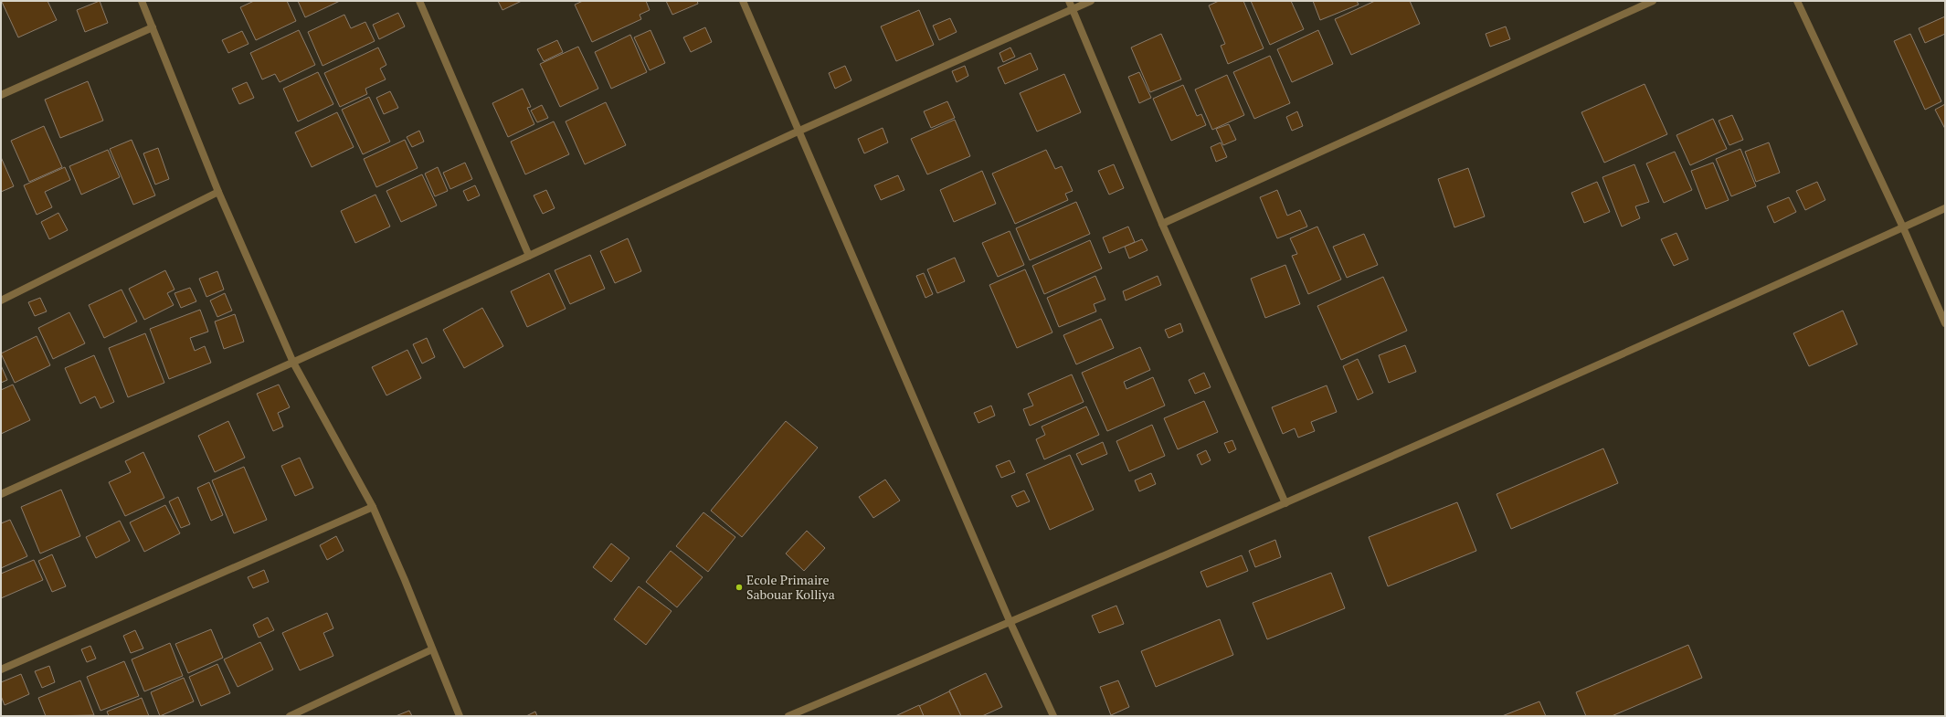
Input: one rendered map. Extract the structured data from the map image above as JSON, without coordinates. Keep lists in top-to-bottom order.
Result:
{
  "places": ["Ecole Primaire Sabouar Kolliya"]
}
